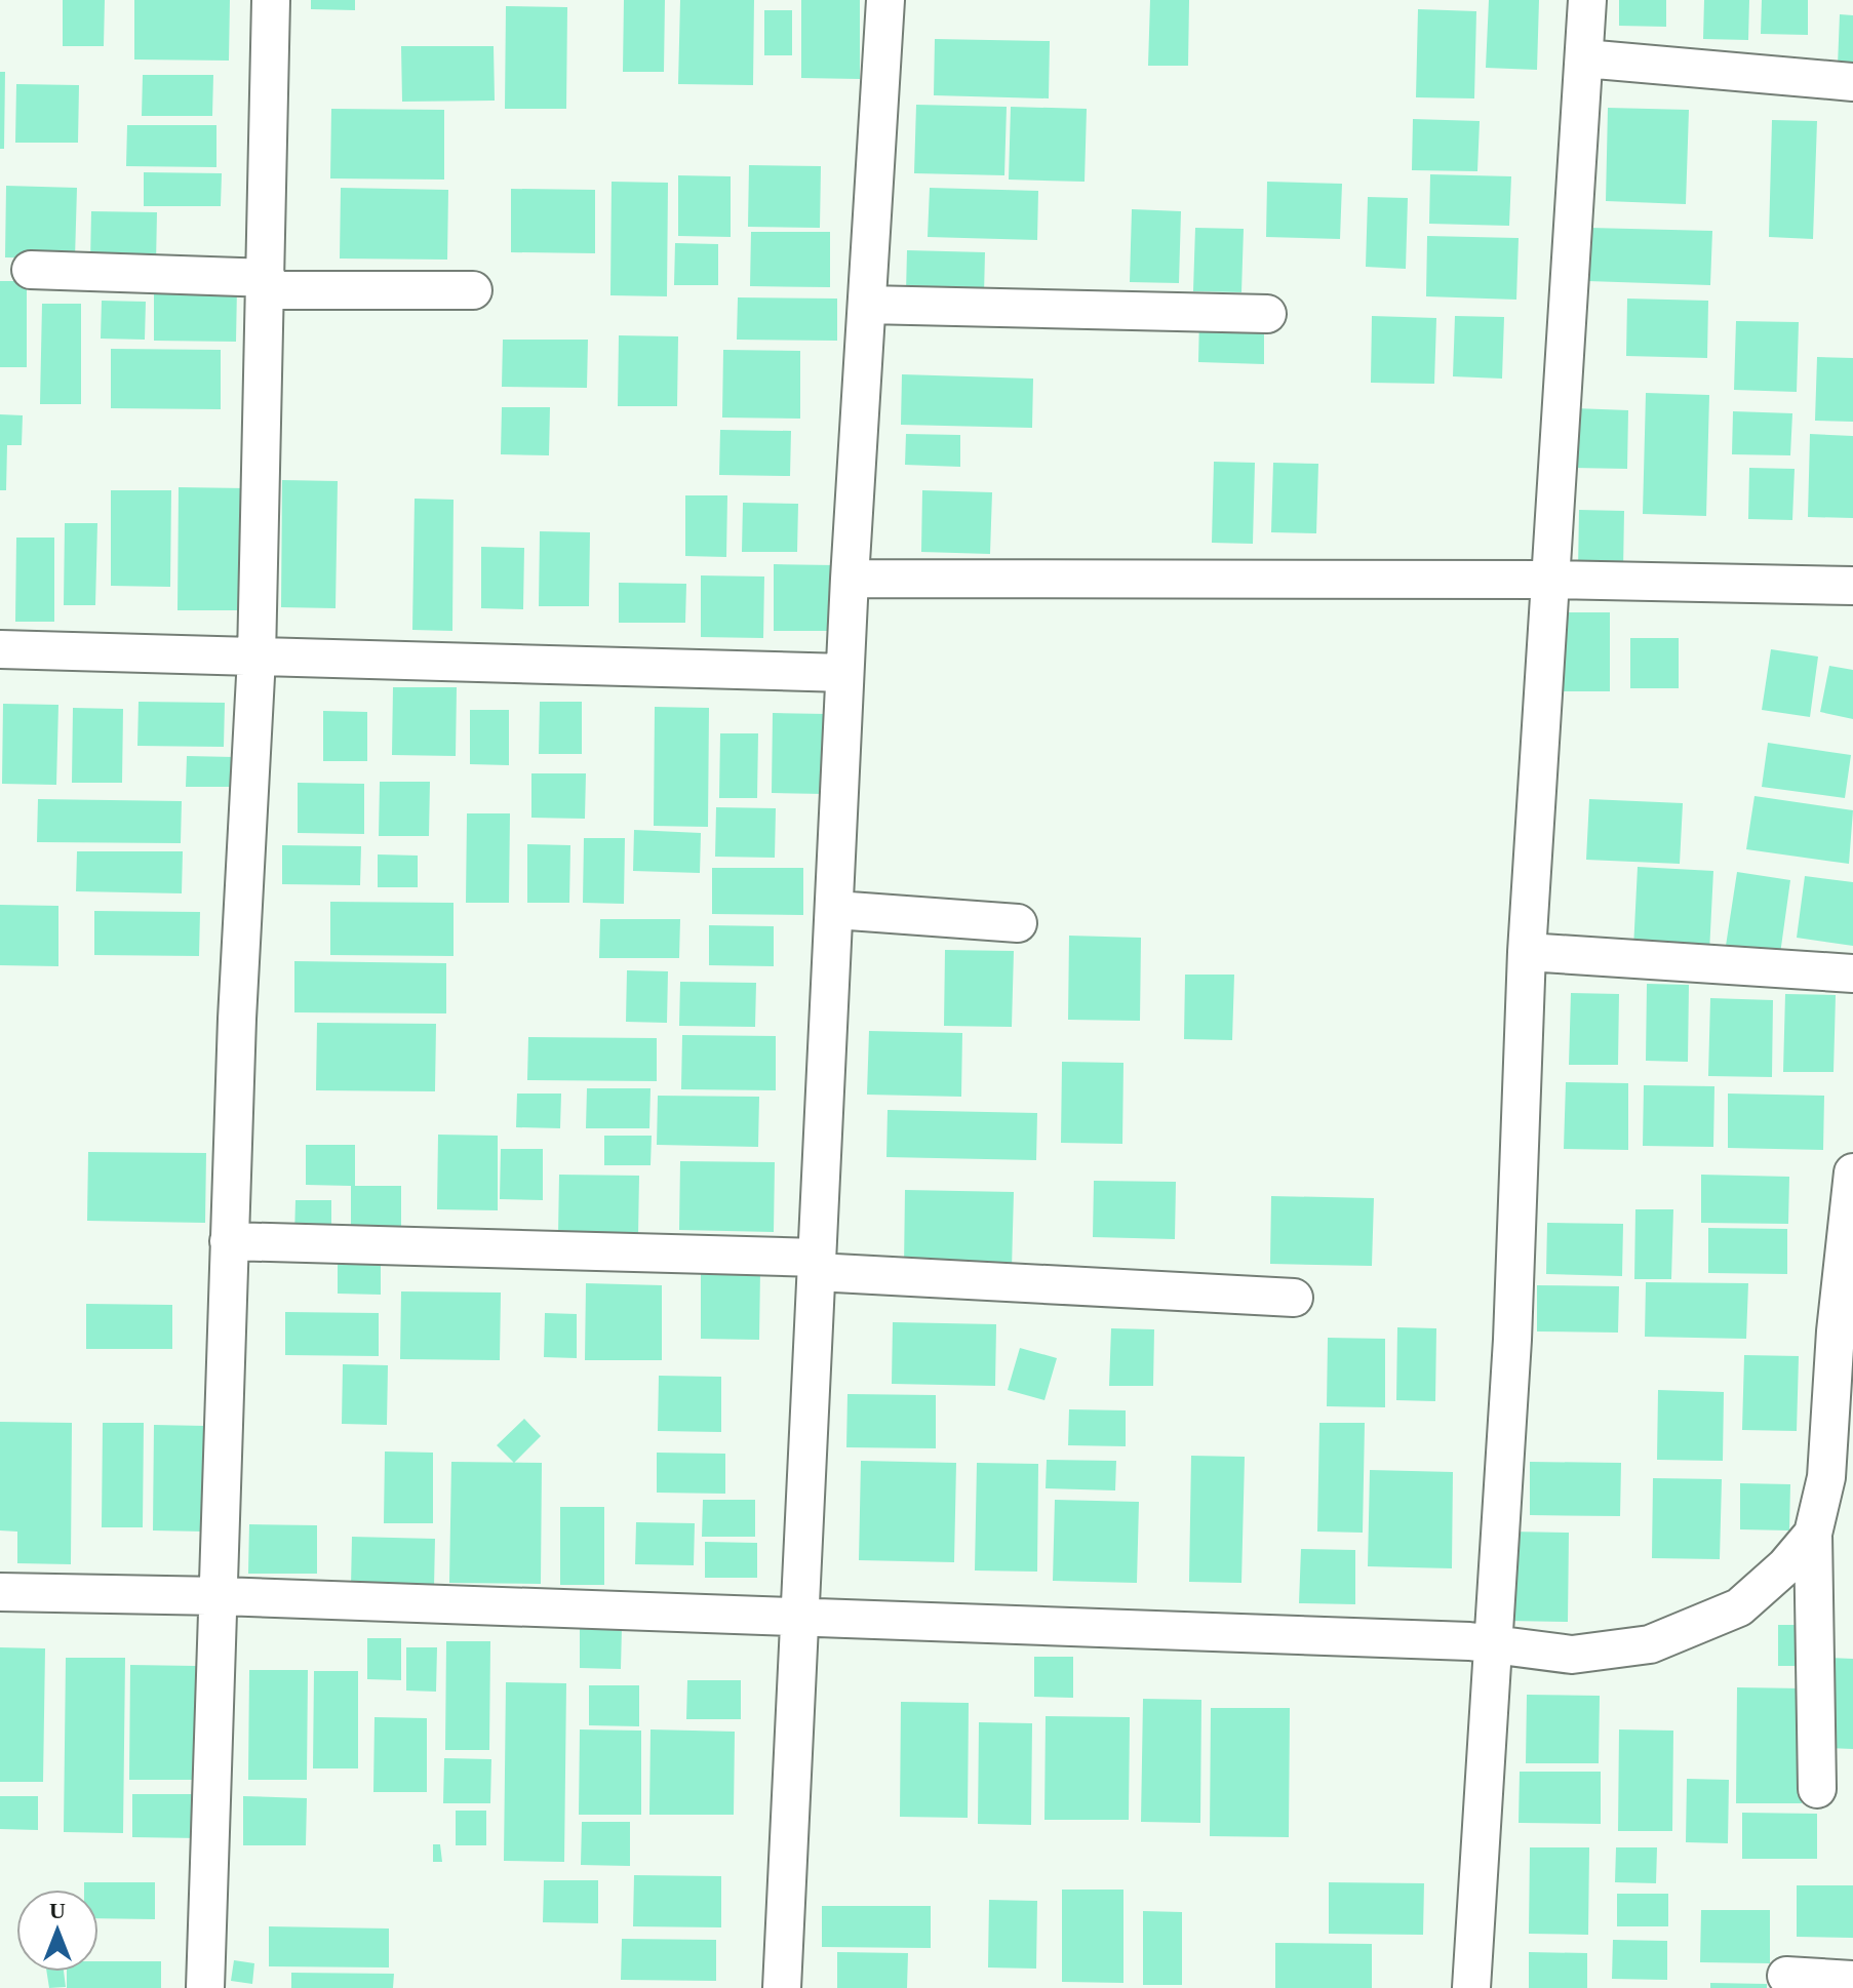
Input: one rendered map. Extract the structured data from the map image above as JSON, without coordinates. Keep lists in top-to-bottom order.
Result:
{
  "north": "top"
}
